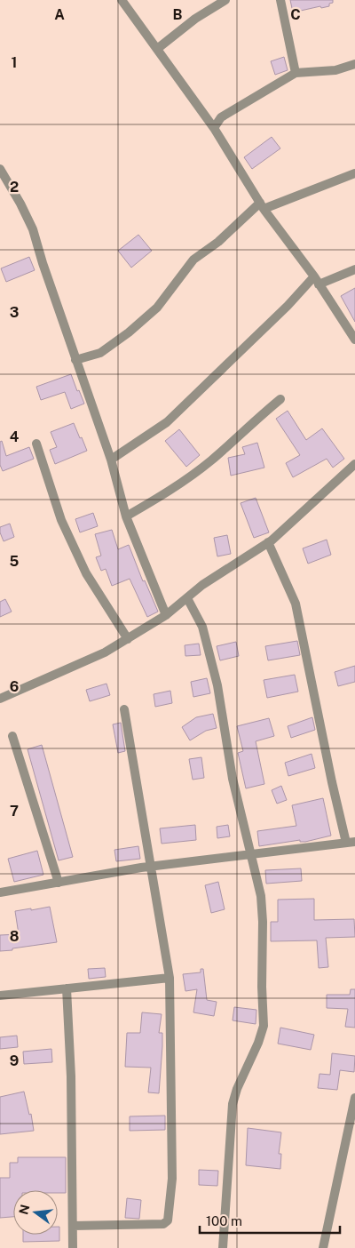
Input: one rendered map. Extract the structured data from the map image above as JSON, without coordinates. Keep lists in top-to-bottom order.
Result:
{
  "scale_bar": "100 m",
  "north": "left",
  "grid": {
    "columns": ["A", "B", "C"],
    "rows": [
      "1",
      "2",
      "3",
      "4",
      "5",
      "6",
      "7",
      "8",
      "9"
    ]
  }
}
